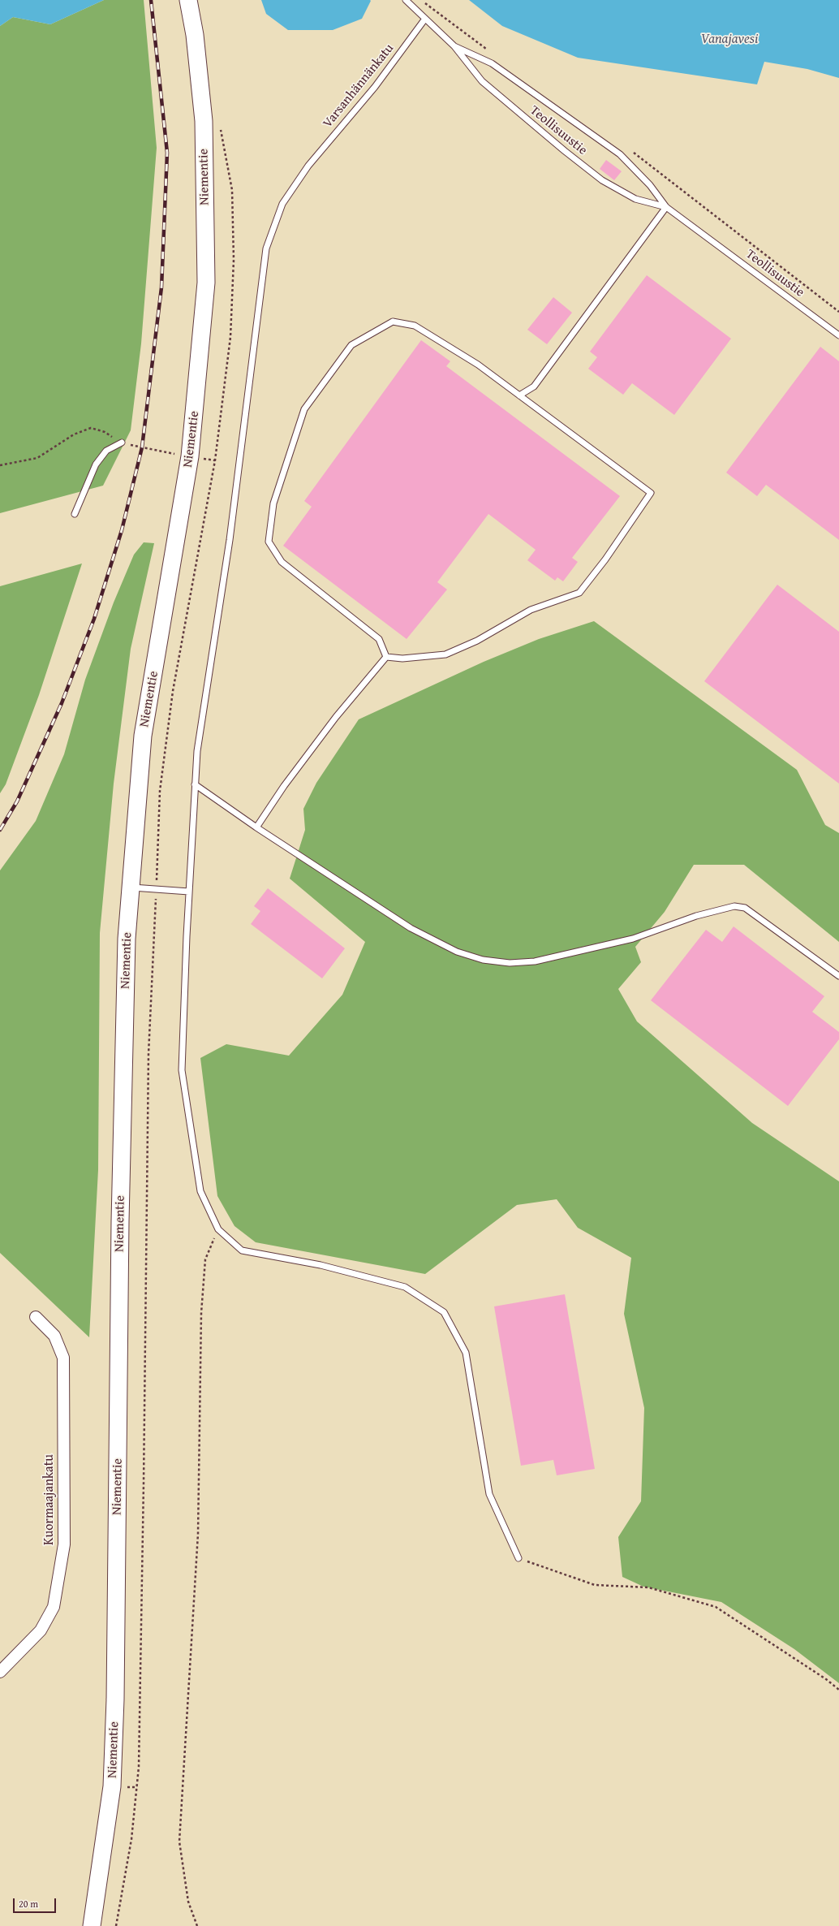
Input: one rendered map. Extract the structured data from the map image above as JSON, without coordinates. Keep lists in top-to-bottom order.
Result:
{
  "streets": {
    "main road": ["Niementie"],
    "street": ["Kuormaajankatu"],
    "lane": ["Varsanhännänkatu", "Teollisuustie"]
  },
  "crossings": [
    ["Varsanhännänkatu", "Teollisuustie"]
  ],
  "water": ["Vanajavesi"],
  "scale_bar": "20 m"
}
